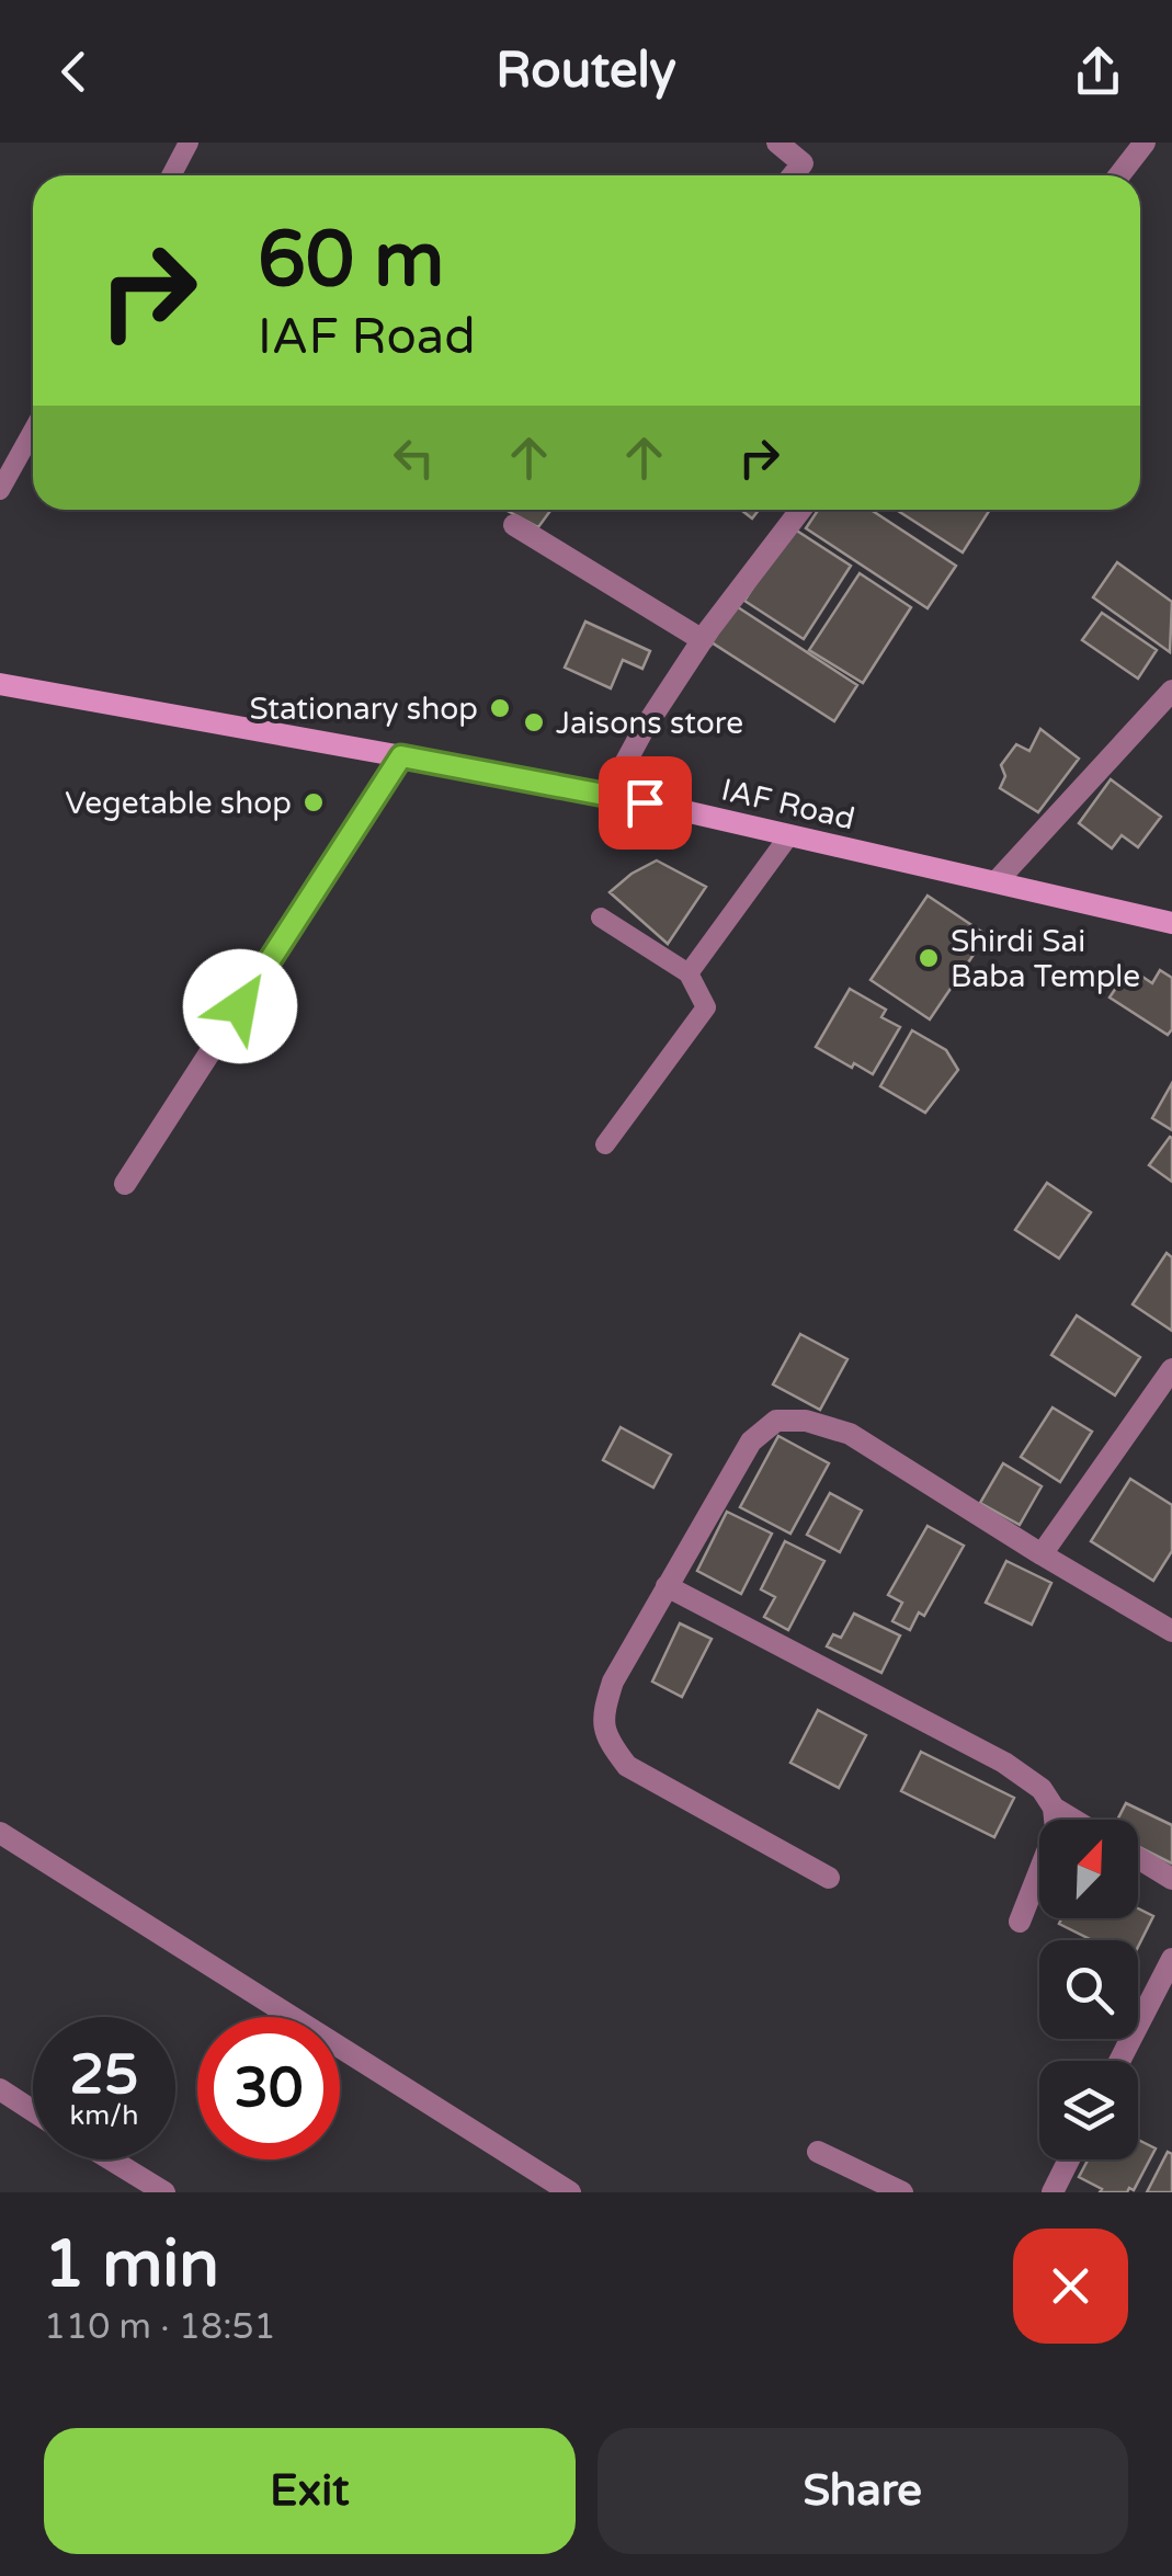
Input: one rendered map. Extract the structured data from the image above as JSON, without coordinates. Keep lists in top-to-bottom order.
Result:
{
  "streets": {
    "street": ["IAF Road"]
  },
  "places": [
    "Stationary shop",
    "Jaisons store",
    "Vegetable shop",
    "Shirdi Sai Baba Temple"
  ],
  "north": "top right",
  "page": {
    "header": "Routely",
    "turn": ["60 m", "IAF Road"],
    "speed": "25 km/h",
    "limit": "30",
    "heading": ["1 min", "110 m · 18:51"],
    "buttons": ["Exit", "Share"]
  }
}
